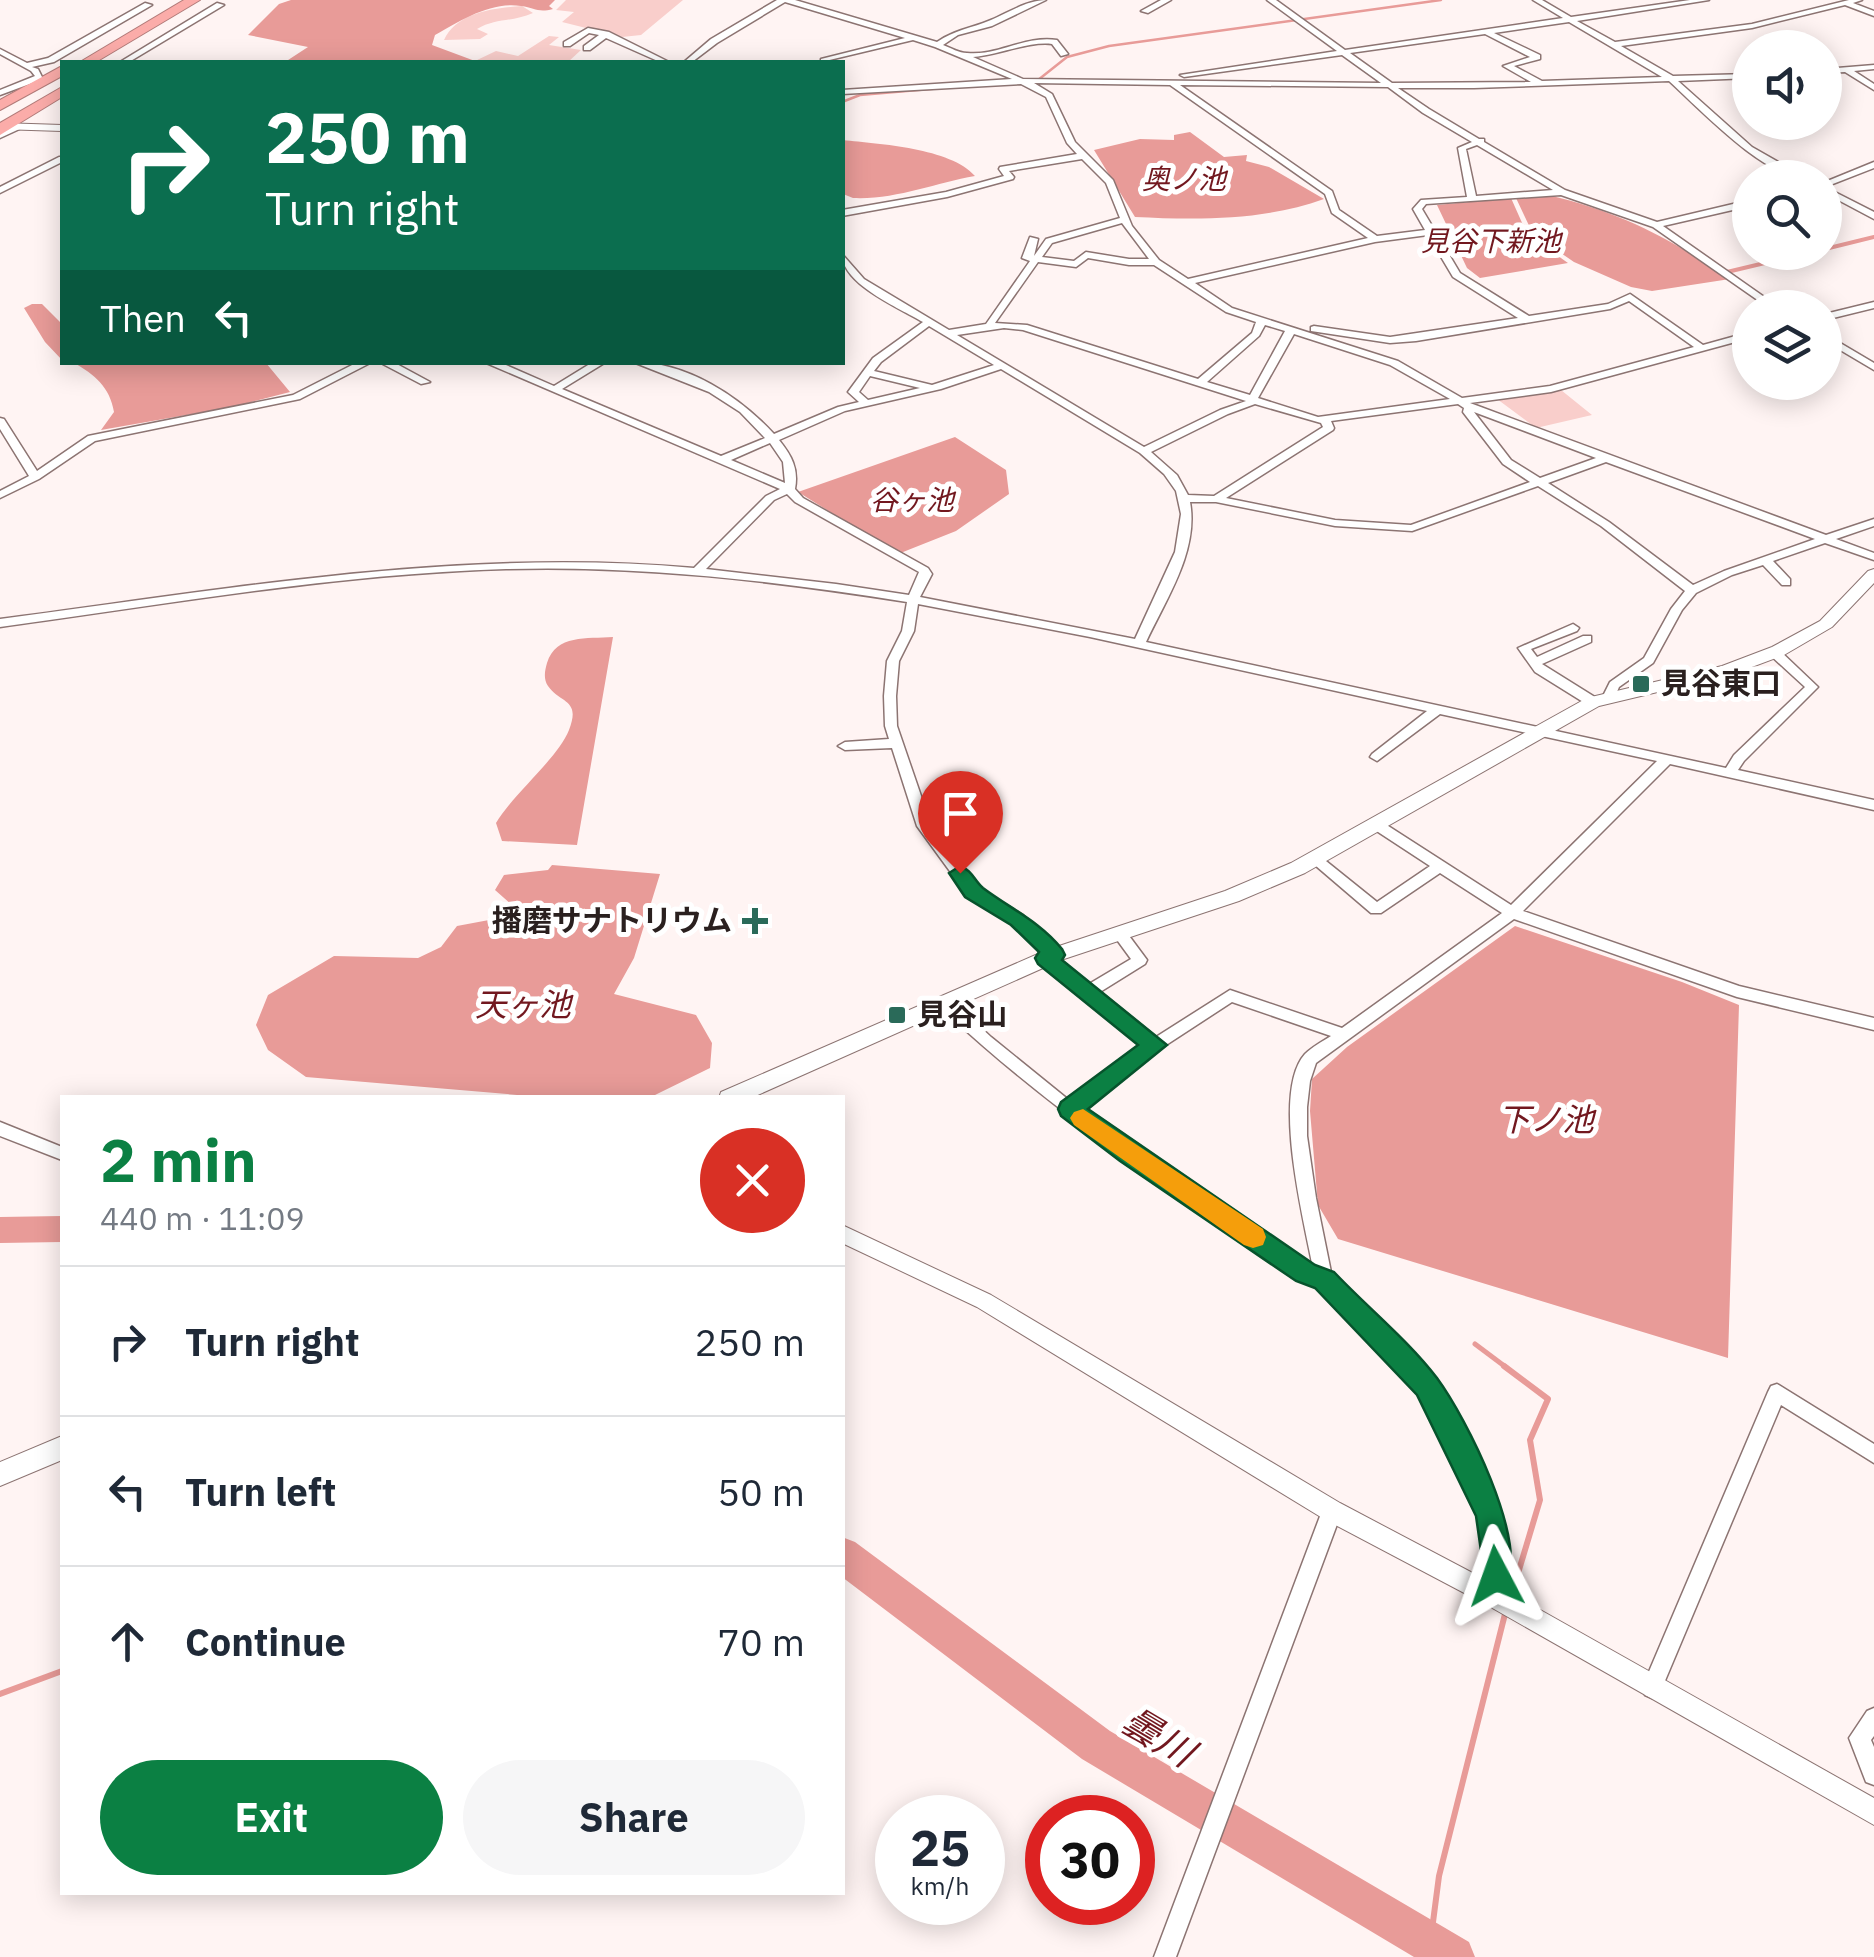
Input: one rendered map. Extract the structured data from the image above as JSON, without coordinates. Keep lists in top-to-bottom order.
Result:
{
  "water": [
    "奥ノ池",
    "見谷下新池",
    "谷ヶ池",
    "天ヶ池",
    "下ノ池",
    "曇川"
  ],
  "places": {
    "transit": ["見谷東口", "見谷山"],
    "health": ["播磨サナトリウム"]
  },
  "page": {
    "turn": ["250 m", "Turn right"],
    "then": "Then",
    "heading": ["2 min", "440 m · 11:09"],
    "list": [
      {
        "name": "Turn right",
        "value": "250 m"
      },
      {
        "name": "Turn left",
        "value": "50 m"
      },
      {
        "name": "Continue",
        "value": "70 m"
      }
    ],
    "buttons": ["Exit", "Share"],
    "speed": "25 km/h",
    "limit": "30"
  }
}
